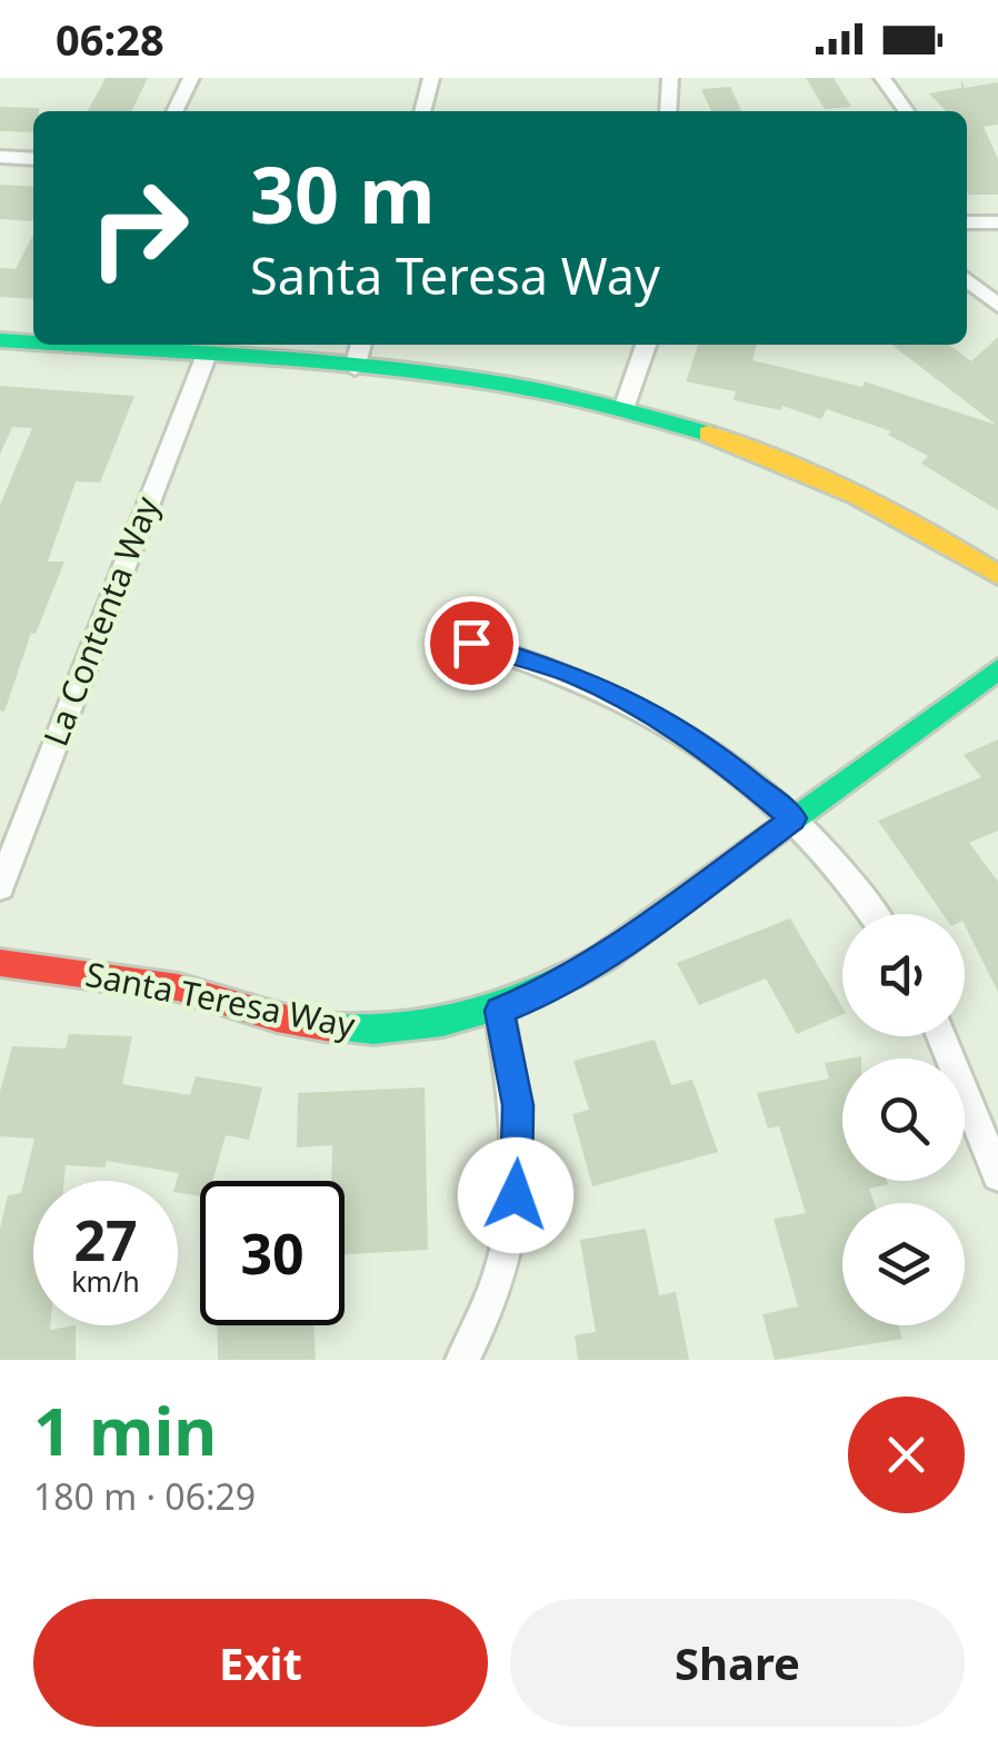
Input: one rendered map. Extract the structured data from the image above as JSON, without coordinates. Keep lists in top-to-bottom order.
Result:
{
  "streets": {
    "street": ["La Contenta Way", "Santa Teresa Way"]
  },
  "page": {
    "status": "06:28",
    "turn": ["30 m", "Santa Teresa Way"],
    "speed": "27 km/h",
    "limit": "30",
    "heading": ["1 min", "180 m · 06:29"],
    "buttons": ["Exit", "Share"]
  }
}
